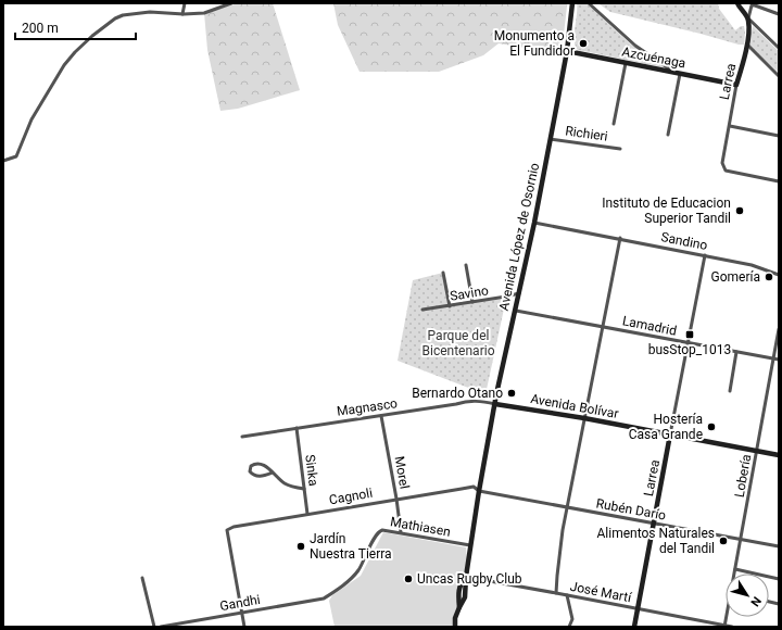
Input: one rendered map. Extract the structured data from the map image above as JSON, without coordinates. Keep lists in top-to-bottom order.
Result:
{
  "streets": {
    "main road": [
      "Azcuénaga",
      "Larrea",
      "Avenida López de Osornio",
      "Avenida Bolívar"
    ],
    "street": [
      "Richieri",
      "Sandino",
      "Savino",
      "Lamadrid",
      "Magnasco",
      "Sinka",
      "Morel",
      "Lobería",
      "Cagnoli",
      "Rubén Darío",
      "Mathiasen",
      "José Martí",
      "Gandhi"
    ]
  },
  "crossings": [
    ["Azcuénaga", "Larrea"],
    ["Azcuénaga", "Avenida López de Osornio"],
    ["Larrea", "Sandino"],
    ["Larrea", "Lamadrid"],
    ["Larrea", "Avenida Bolívar"],
    ["Larrea", "Rubén Darío"],
    ["Larrea", "José Martí"],
    ["Richieri", "Avenida López de Osornio"],
    ["Avenida López de Osornio", "Sandino"],
    ["Avenida López de Osornio", "Savino"],
    ["Avenida López de Osornio", "Lamadrid"],
    ["Avenida López de Osornio", "Avenida Bolívar"],
    ["Avenida López de Osornio", "Magnasco"],
    ["Avenida López de Osornio", "Cagnoli"],
    ["Avenida López de Osornio", "Rubén Darío"],
    ["Avenida López de Osornio", "Mathiasen"],
    ["Avenida López de Osornio", "José Martí"],
    ["Lamadrid", "Lobería"],
    ["Avenida Bolívar", "Magnasco"],
    ["Avenida Bolívar", "Lobería"],
    ["Magnasco", "Sinka"],
    ["Magnasco", "Morel"],
    ["Sinka", "Cagnoli"],
    ["Morel", "Cagnoli"],
    ["Morel", "Mathiasen"],
    ["Lobería", "Rubén Darío"],
    ["Cagnoli", "Rubén Darío"],
    ["Cagnoli", "Gandhi"],
    ["Mathiasen", "Gandhi"]
  ],
  "parks": ["Parque del Bicentenario"],
  "places": {
    "other": [
      "Monumento a El Fundidor",
      "Instituto de Educacion Superior Tandil",
      "Gomería",
      "Bernardo Otano",
      "Hostería Casa Grande",
      "Alimentos Naturales del Tandil",
      "Jardín Nuestra Tierra",
      "Uncas Rugby Club"
    ],
    "transit": ["busStop_1013"]
  },
  "scale_bar": "200 m",
  "north": "bottom right"
}
